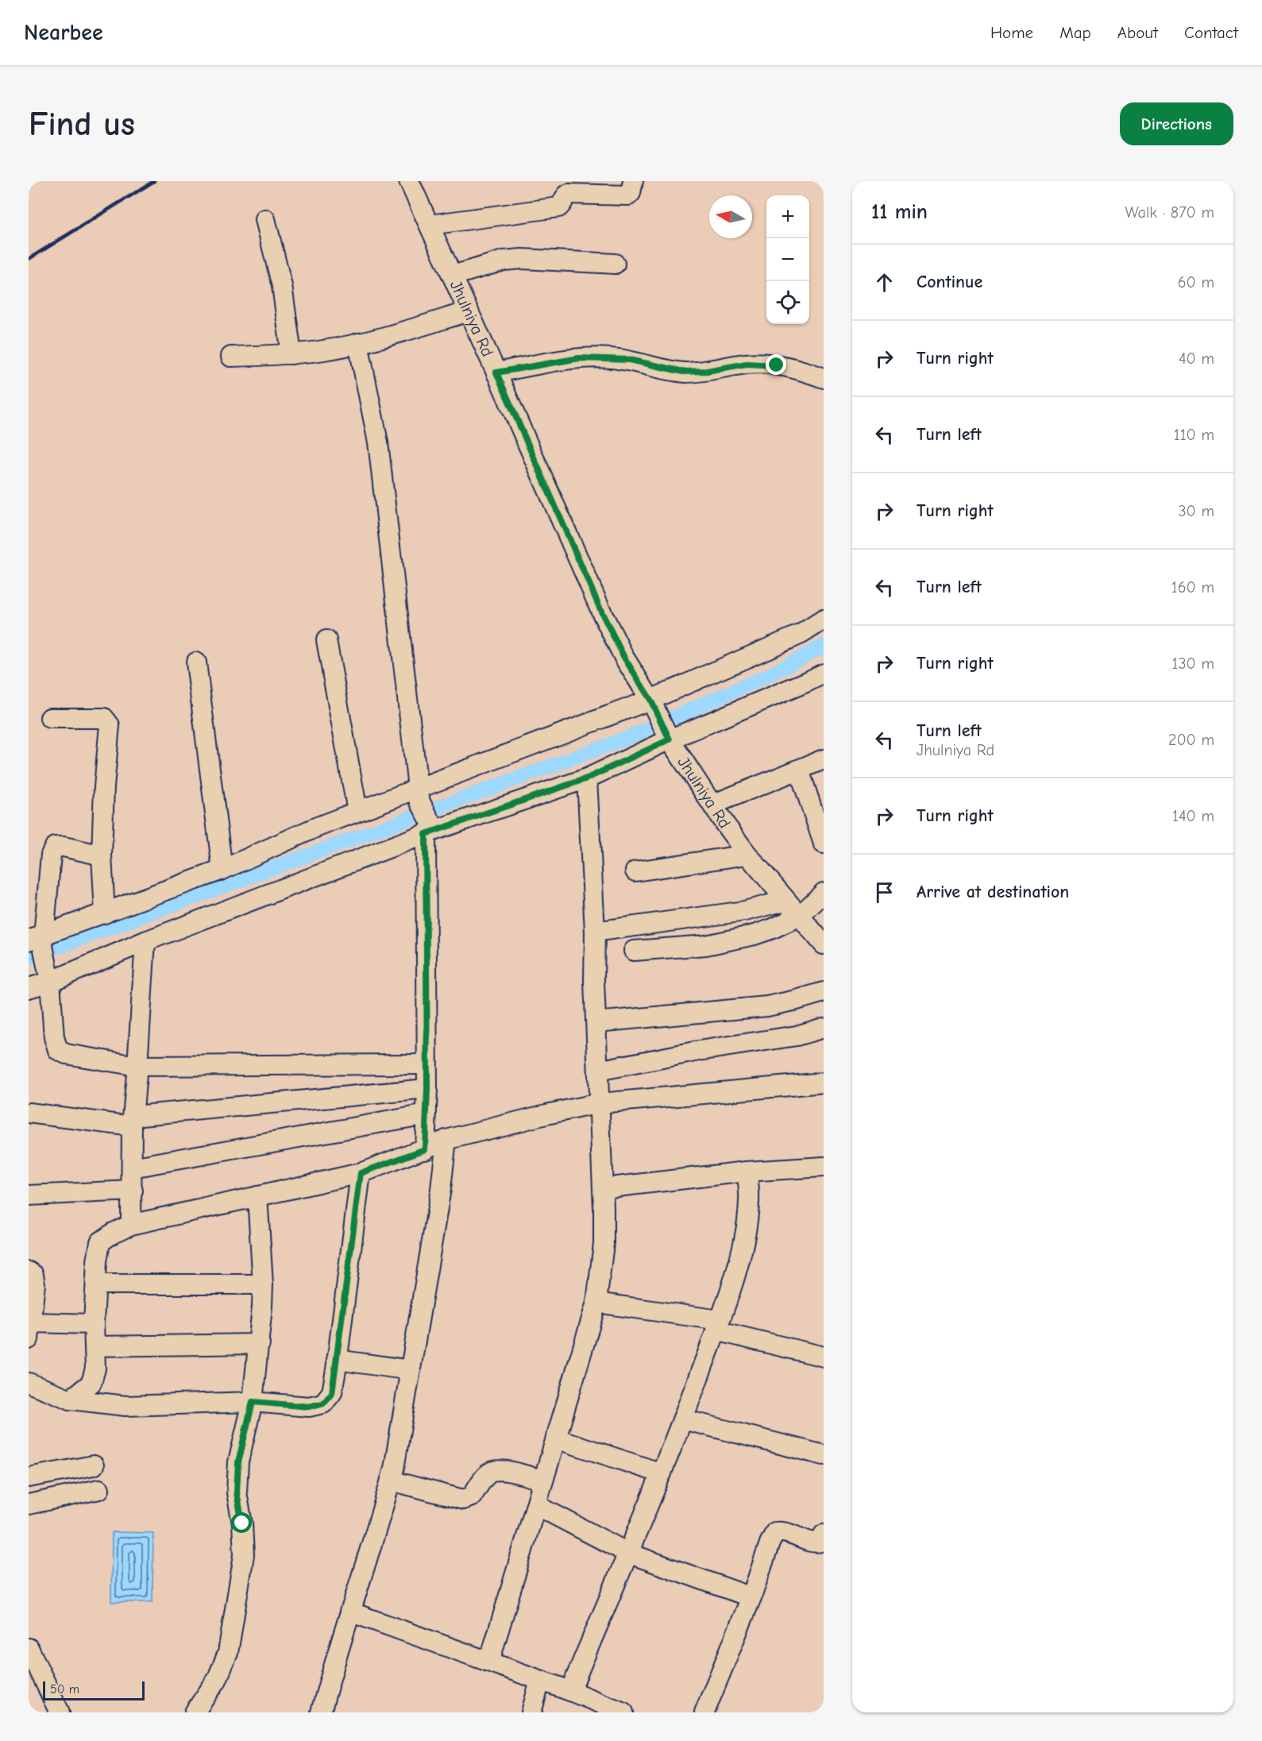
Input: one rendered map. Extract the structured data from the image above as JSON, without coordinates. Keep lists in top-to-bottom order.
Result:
{
  "streets": {
    "street": ["Jhulniya Rd"]
  },
  "scale_bar": "50 m",
  "north": "left",
  "page": {
    "header": "Nearbee",
    "nav": [
      "Home",
      "Map",
      "About",
      "Contact"
    ],
    "buttons": "Directions",
    "title": "Find us",
    "heading": ["11 min", "Walk · 870 m"],
    "map_buttons": ["+", "−"],
    "list": [
      ["Continue", "60 m"],
      ["Turn right", "40 m"],
      ["Turn left", "110 m"],
      ["Turn right", "30 m"],
      ["Turn left", "160 m"],
      ["Turn right", "130 m"],
      ["Turn left", "Jhulniya Rd", "200 m"],
      ["Turn right", "140 m"],
      "Arrive at destination"
    ],
    "scale": "50 m"
  }
}
